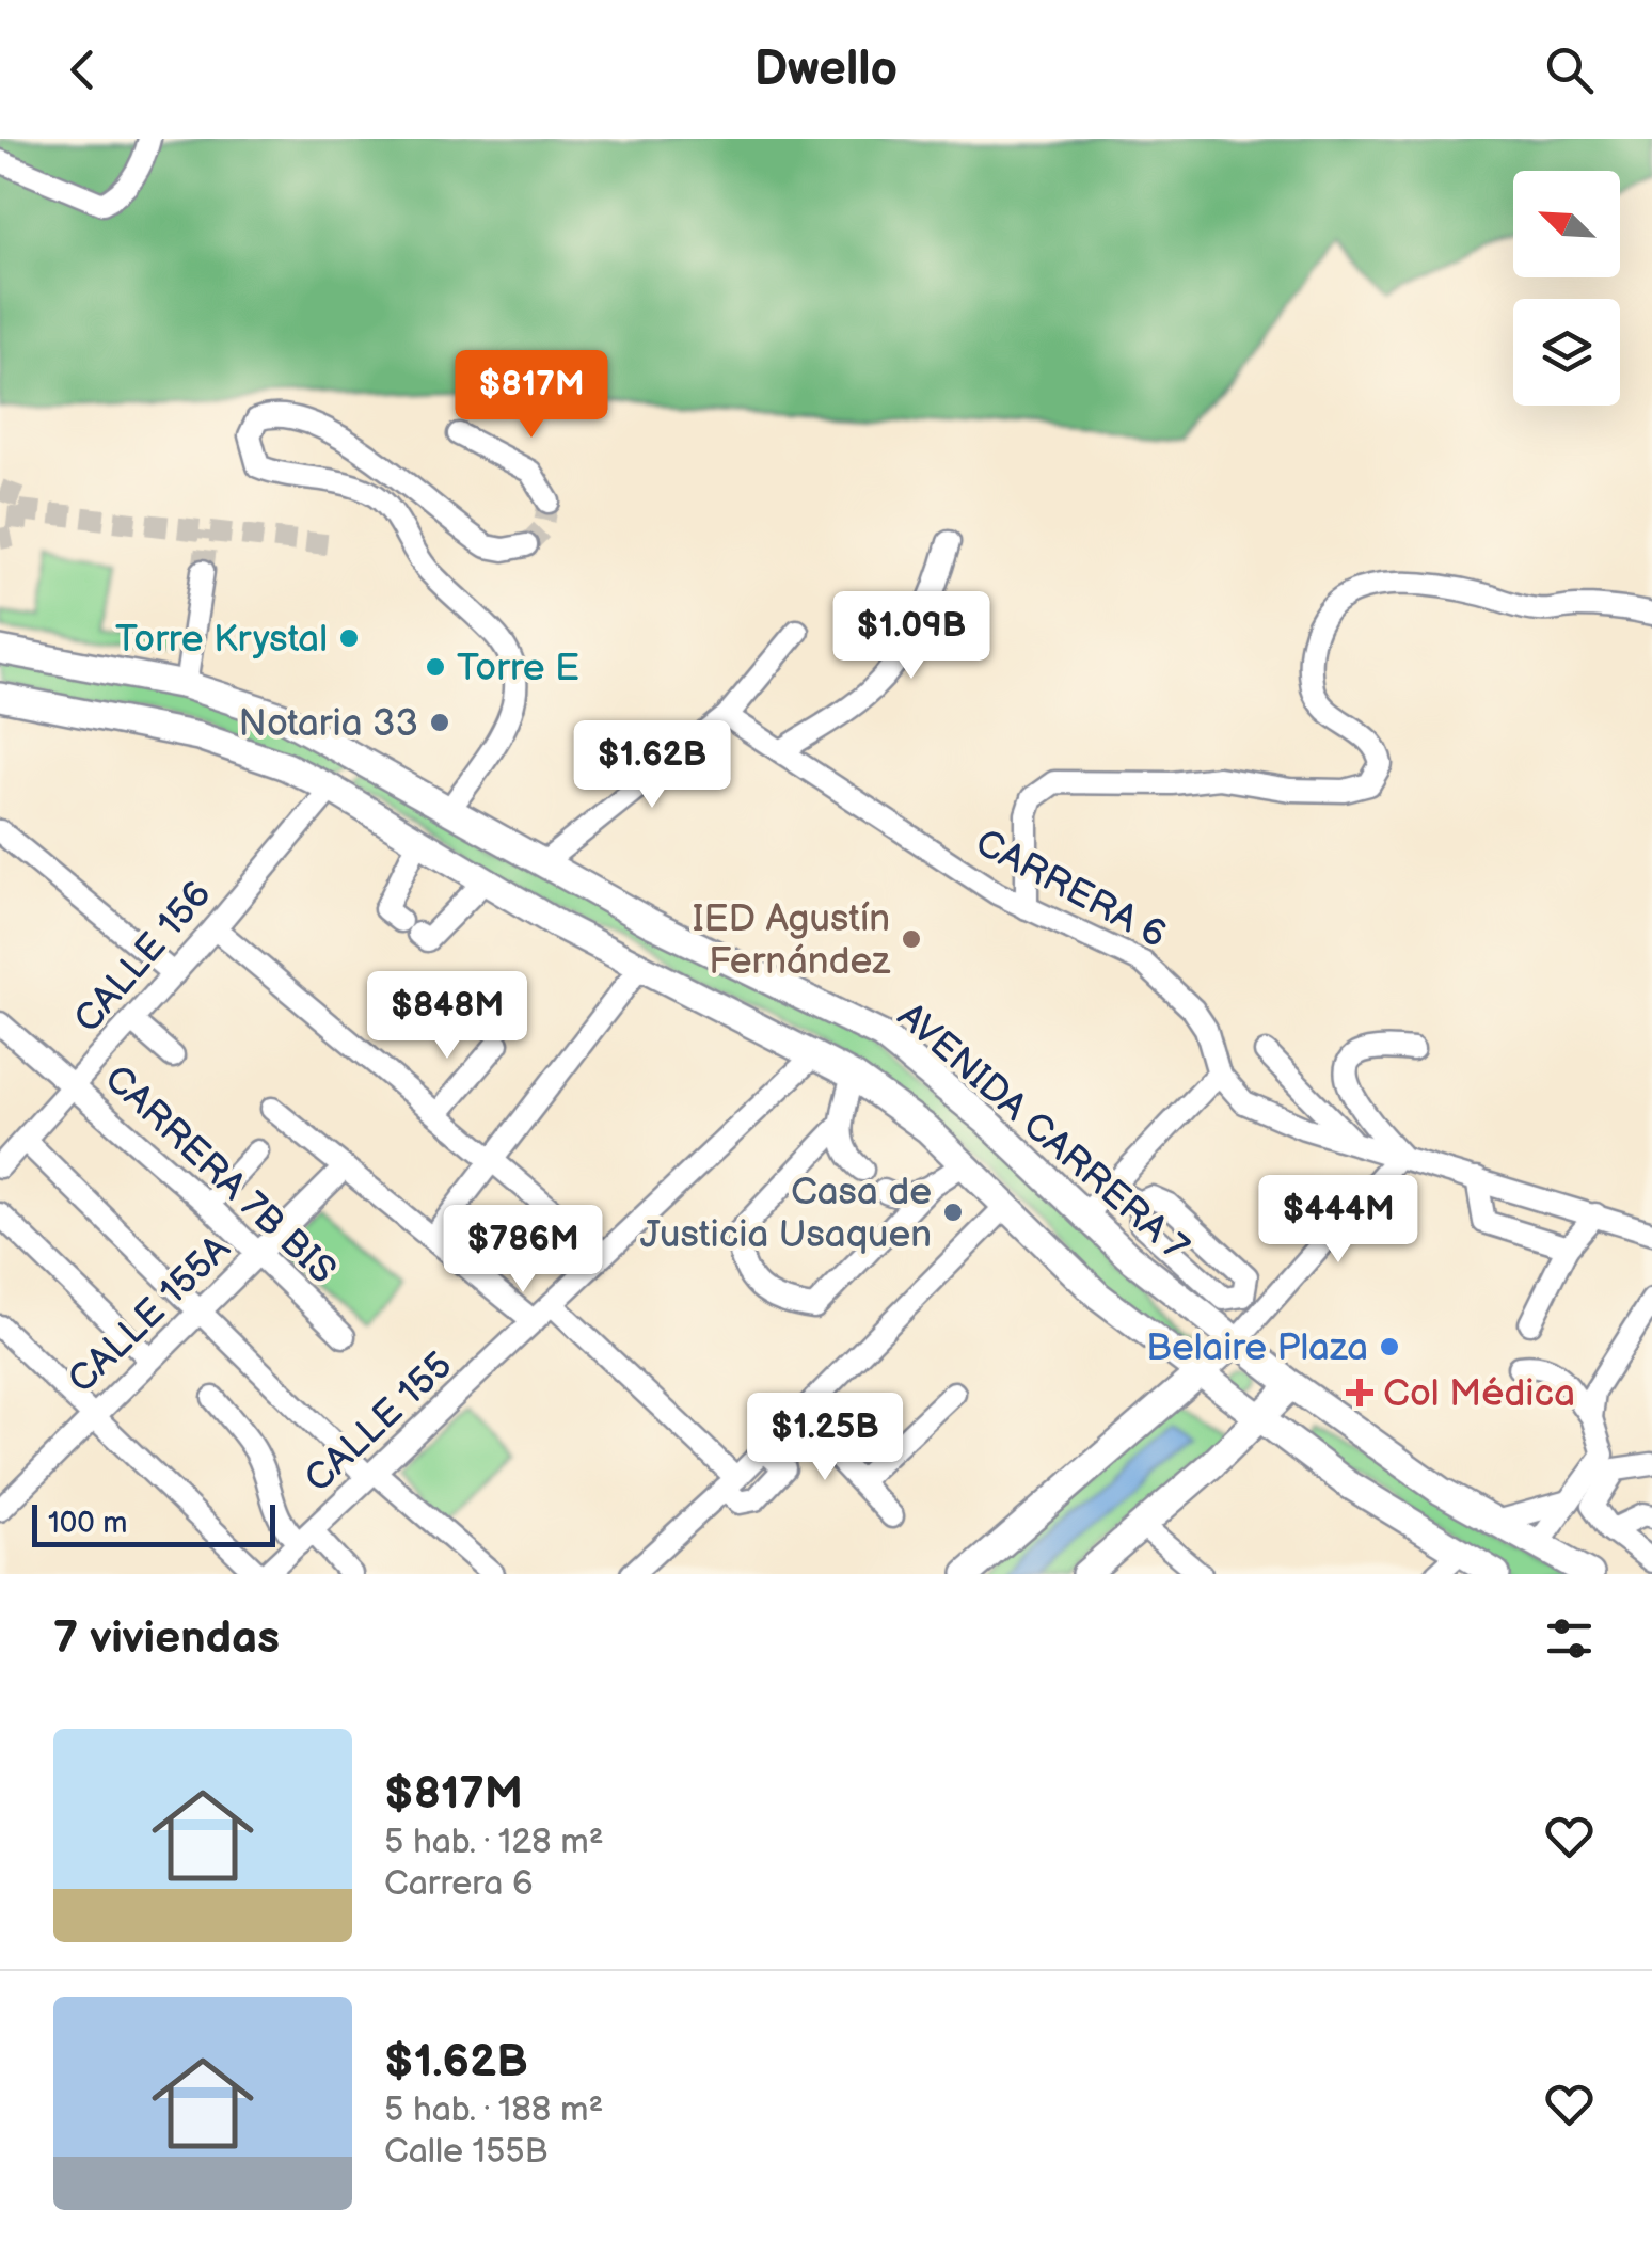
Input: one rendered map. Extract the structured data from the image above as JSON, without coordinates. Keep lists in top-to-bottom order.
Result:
{
  "streets": {
    "main road": ["AVENIDA CARRERA 7"],
    "street": [
      "CARRERA 6",
      "CALLE 156",
      "CARRERA 7B BIS",
      "CALLE 155A",
      "CALLE 155"
    ]
  },
  "crossings": [
    ["CALLE 156", "AVENIDA CARRERA 7"],
    ["CALLE 156", "CARRERA 7B BIS"],
    ["AVENIDA CARRERA 7", "CALLE 155"],
    ["CARRERA 7B BIS", "CALLE 155A"]
  ],
  "places": {
    "other": [
      "Torre Krystal",
      "Torre E",
      "Notaria 33",
      "IED Agustín Fernández",
      "Casa de Justicia Usaquen",
      "Belaire Plaza"
    ],
    "health": ["Col Médica"]
  },
  "scale_bar": "100 m",
  "north": "top left",
  "page": {
    "header": "Dwello",
    "price": [
      "$817M",
      "$1.09B",
      "$1.62B",
      "$848M",
      "$444M",
      "$786M",
      "$1.25B"
    ],
    "scale": "100 m",
    "heading": "7 viviendas",
    "list": [
      {
        "name": "$817M",
        "note": "5 hab. · 128 m² · Carrera 6"
      },
      {
        "name": "$1.62B",
        "note": "5 hab. · 188 m² · Calle 155B"
      }
    ]
  }
}
